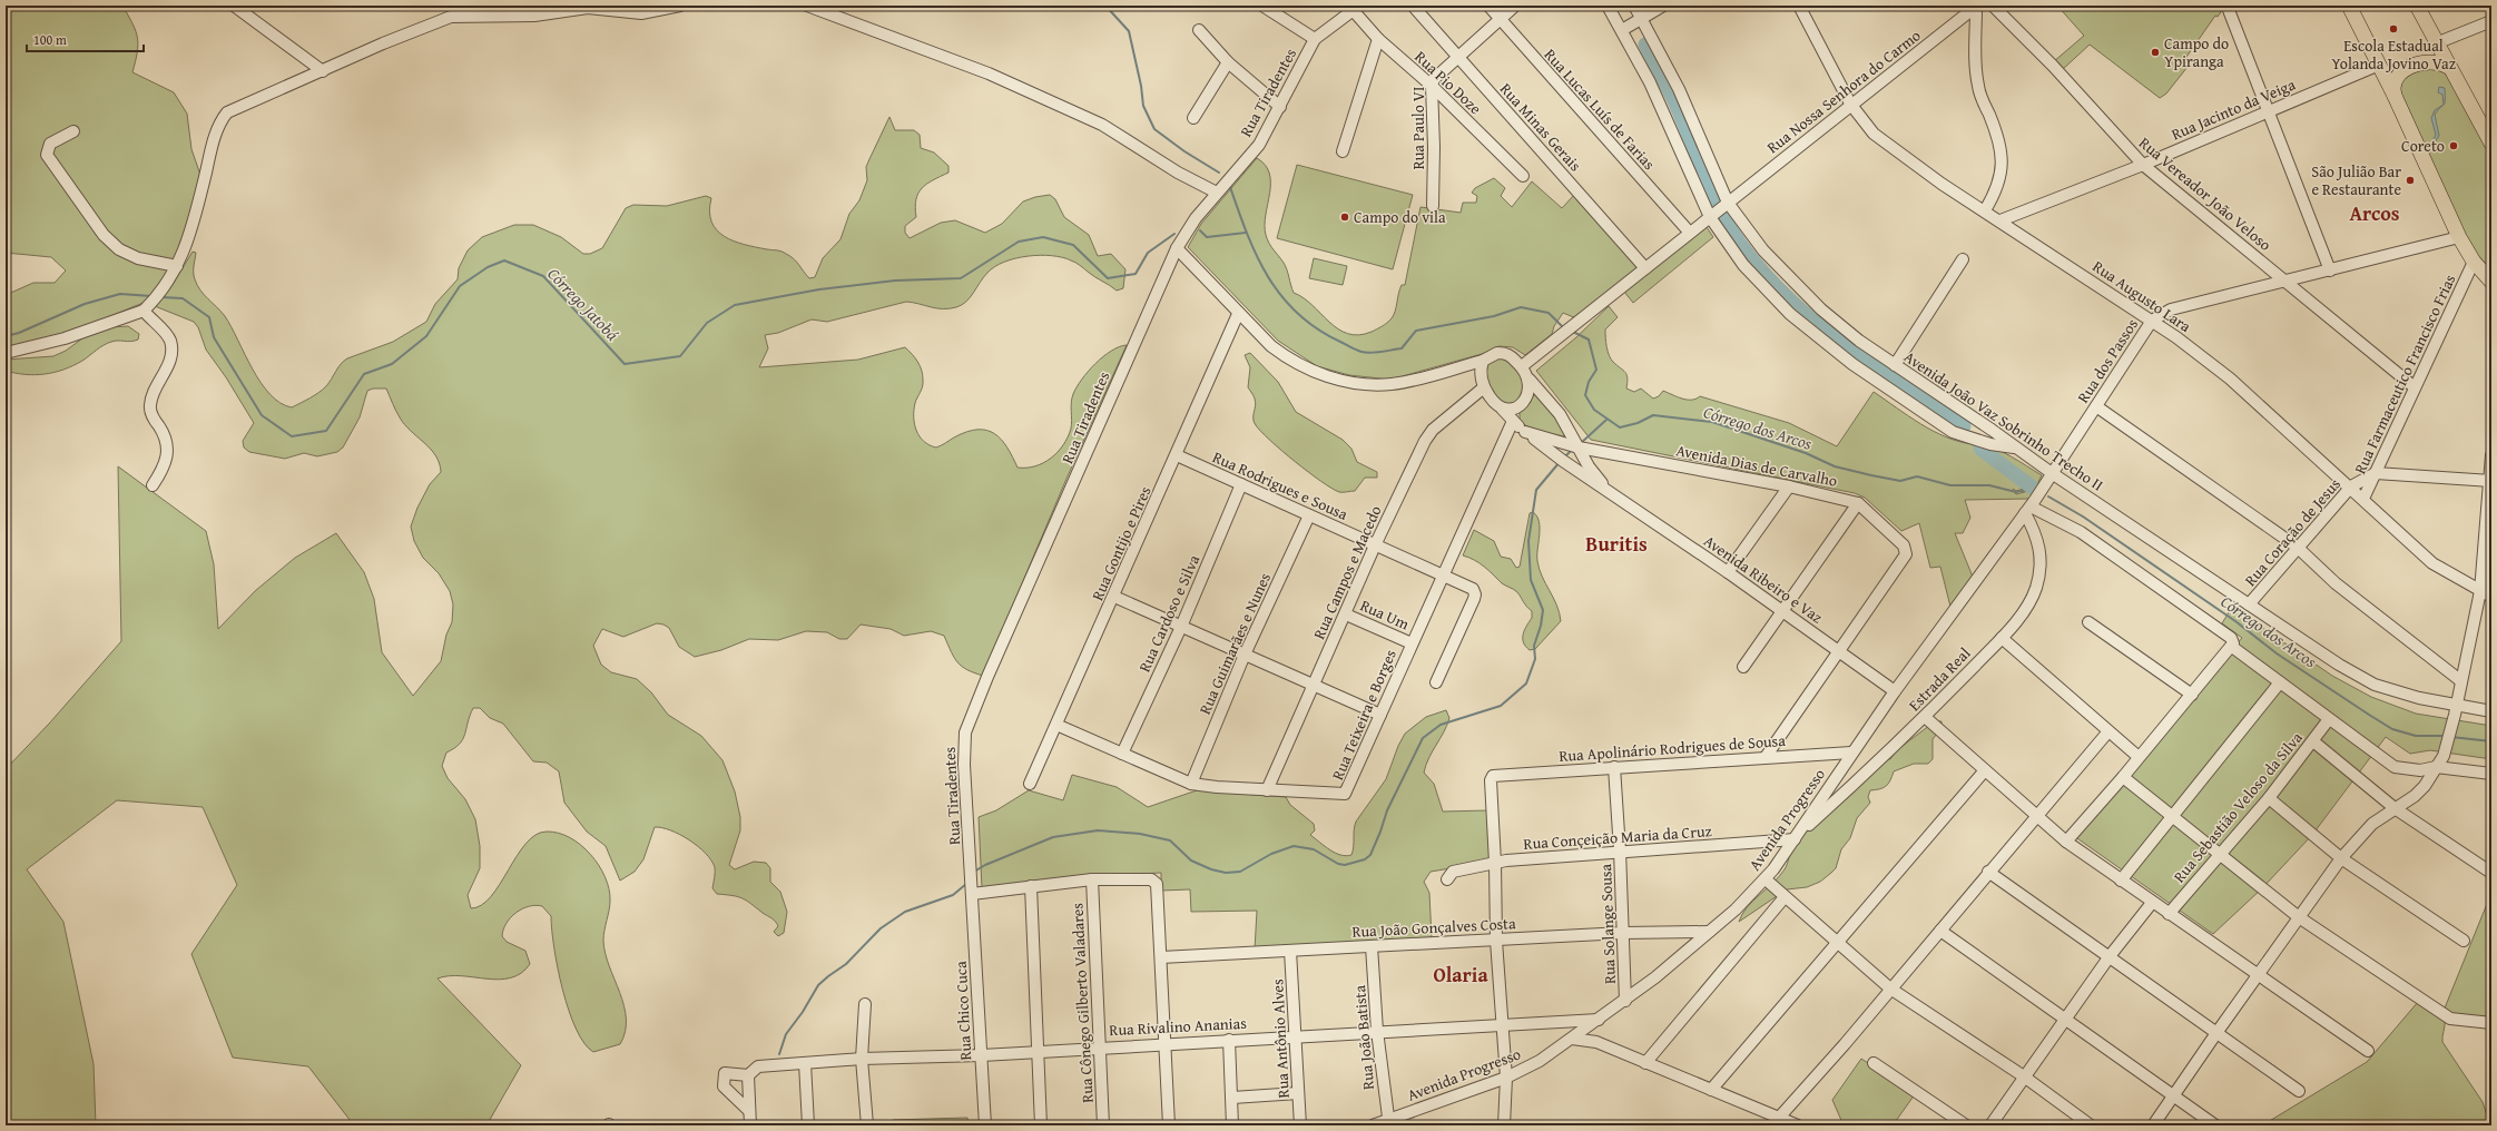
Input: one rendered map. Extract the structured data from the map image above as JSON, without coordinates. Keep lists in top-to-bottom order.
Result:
{
  "streets": {
    "street": [
      "Rua Pio Doze",
      "Rua Nossa Senhora do Carmo",
      "Rua Tiradentes",
      "Rua Lucas Luís de Farias",
      "Rua Jacinto da Veiga",
      "Rua Minas Gerais",
      "Rua Paulo VI",
      "Rua Vereador João Veloso",
      "Rua Augusto Lara",
      "Rua dos Passos",
      "Rua Farmaceutico Francisco Frias",
      "Avenida João Vaz Sobrinho Trecho II",
      "Avenida Dias de Carvalho",
      "Rua Rodrigues e Sousa",
      "Rua Coração de Jesus",
      "Rua Gontijo e Pires",
      "Rua Campos e Macedo",
      "Avenida Ribeiro e Vaz",
      "Rua Cardoso e Silva",
      "Rua Um",
      "Rua Guimarães e Nunes",
      "Estrada Real",
      "Rua Teixeira e Borges",
      "Rua Apolinário Rodrigues de Sousa",
      "Rua Sebastião Veloso da Silva",
      "Avenida Progresso",
      "Rua Conçeição Maria da Cruz",
      "Rua Solange Sousa",
      "Rua João Gonçalves Costa",
      "Rua Cônego Gilberto Valadares",
      "Rua Chico Cuca",
      "Rua Rivalino Ananias",
      "Rua João Batista",
      "Rua Antônio Alves"
    ]
  },
  "crossings": [
    ["Rua Pio Doze", "Rua Tiradentes"],
    ["Rua Pio Doze", "Rua Paulo VI"],
    ["Rua Nossa Senhora do Carmo", "Rua Augusto Lara"],
    ["Rua Nossa Senhora do Carmo", "Avenida João Vaz Sobrinho Trecho II"],
    ["Rua Tiradentes", "Rua Chico Cuca"],
    ["Rua Lucas Luís de Farias", "Rua Paulo VI"],
    ["Rua Jacinto da Veiga", "Rua Vereador João Veloso"],
    ["Rua Jacinto da Veiga", "Rua Augusto Lara"],
    ["Rua Minas Gerais", "Rua Paulo VI"],
    ["Rua Vereador João Veloso", "Rua dos Passos"],
    ["Rua Vereador João Veloso", "Rua Farmaceutico Francisco Frias"],
    ["Rua Augusto Lara", "Rua dos Passos"],
    ["Rua Augusto Lara", "Rua Farmaceutico Francisco Frias"],
    ["Rua Augusto Lara", "Rua Coração de Jesus"],
    ["Rua dos Passos", "Avenida João Vaz Sobrinho Trecho II"],
    ["Rua dos Passos", "Avenida Progresso"],
    ["Rua Farmaceutico Francisco Frias", "Rua Coração de Jesus"],
    ["Avenida João Vaz Sobrinho Trecho II", "Rua Coração de Jesus"],
    ["Avenida João Vaz Sobrinho Trecho II", "Avenida Progresso"],
    ["Avenida Dias de Carvalho", "Avenida Ribeiro e Vaz"],
    ["Rua Rodrigues e Sousa", "Rua Gontijo e Pires"],
    ["Rua Rodrigues e Sousa", "Rua Campos e Macedo"],
    ["Rua Rodrigues e Sousa", "Rua Cardoso e Silva"],
    ["Rua Rodrigues e Sousa", "Rua Guimarães e Nunes"],
    ["Rua Rodrigues e Sousa", "Rua Teixeira e Borges"],
    ["Rua Gontijo e Pires", "Rua Teixeira e Borges"],
    ["Rua Campos e Macedo", "Rua Um"],
    ["Rua Campos e Macedo", "Rua Teixeira e Borges"],
    ["Avenida Ribeiro e Vaz", "Avenida Progresso"],
    ["Rua Cardoso e Silva", "Rua Teixeira e Borges"],
    ["Rua Um", "Rua Teixeira e Borges"],
    ["Rua Guimarães e Nunes", "Rua Teixeira e Borges"],
    ["Estrada Real", "Avenida Progresso"],
    ["Estrada Real", "Rua Conçeição Maria da Cruz"],
    ["Rua Apolinário Rodrigues de Sousa", "Avenida Progresso"],
    ["Rua Apolinário Rodrigues de Sousa", "Rua Conçeição Maria da Cruz"],
    ["Rua Apolinário Rodrigues de Sousa", "Rua Solange Sousa"],
    ["Avenida Progresso", "Rua Conçeição Maria da Cruz"],
    ["Avenida Progresso", "Rua Solange Sousa"],
    ["Avenida Progresso", "Rua João Gonçalves Costa"],
    ["Avenida Progresso", "Rua Rivalino Ananias"],
    ["Avenida Progresso", "Rua João Batista"],
    ["Rua Conçeição Maria da Cruz", "Rua Solange Sousa"],
    ["Rua Solange Sousa", "Rua João Gonçalves Costa"],
    ["Rua João Gonçalves Costa", "Rua João Batista"],
    ["Rua João Gonçalves Costa", "Rua Antônio Alves"],
    ["Rua Cônego Gilberto Valadares", "Rua Rivalino Ananias"],
    ["Rua Chico Cuca", "Rua Rivalino Ananias"],
    ["Rua Rivalino Ananias", "Rua João Batista"],
    ["Rua Rivalino Ananias", "Rua Antônio Alves"]
  ],
  "districts": ["Arcos", "Buritis", "Olaria"],
  "water": ["Córrego Jatobá", "Córrego dos Arcos"],
  "places": [
    "Escola Estadual Yolanda Jovino Vaz",
    "Campo do Ypiranga",
    "Coreto",
    "São Julião Bar e Restaurante",
    "Campo do vila"
  ],
  "scale_bar": "100 m"
}
